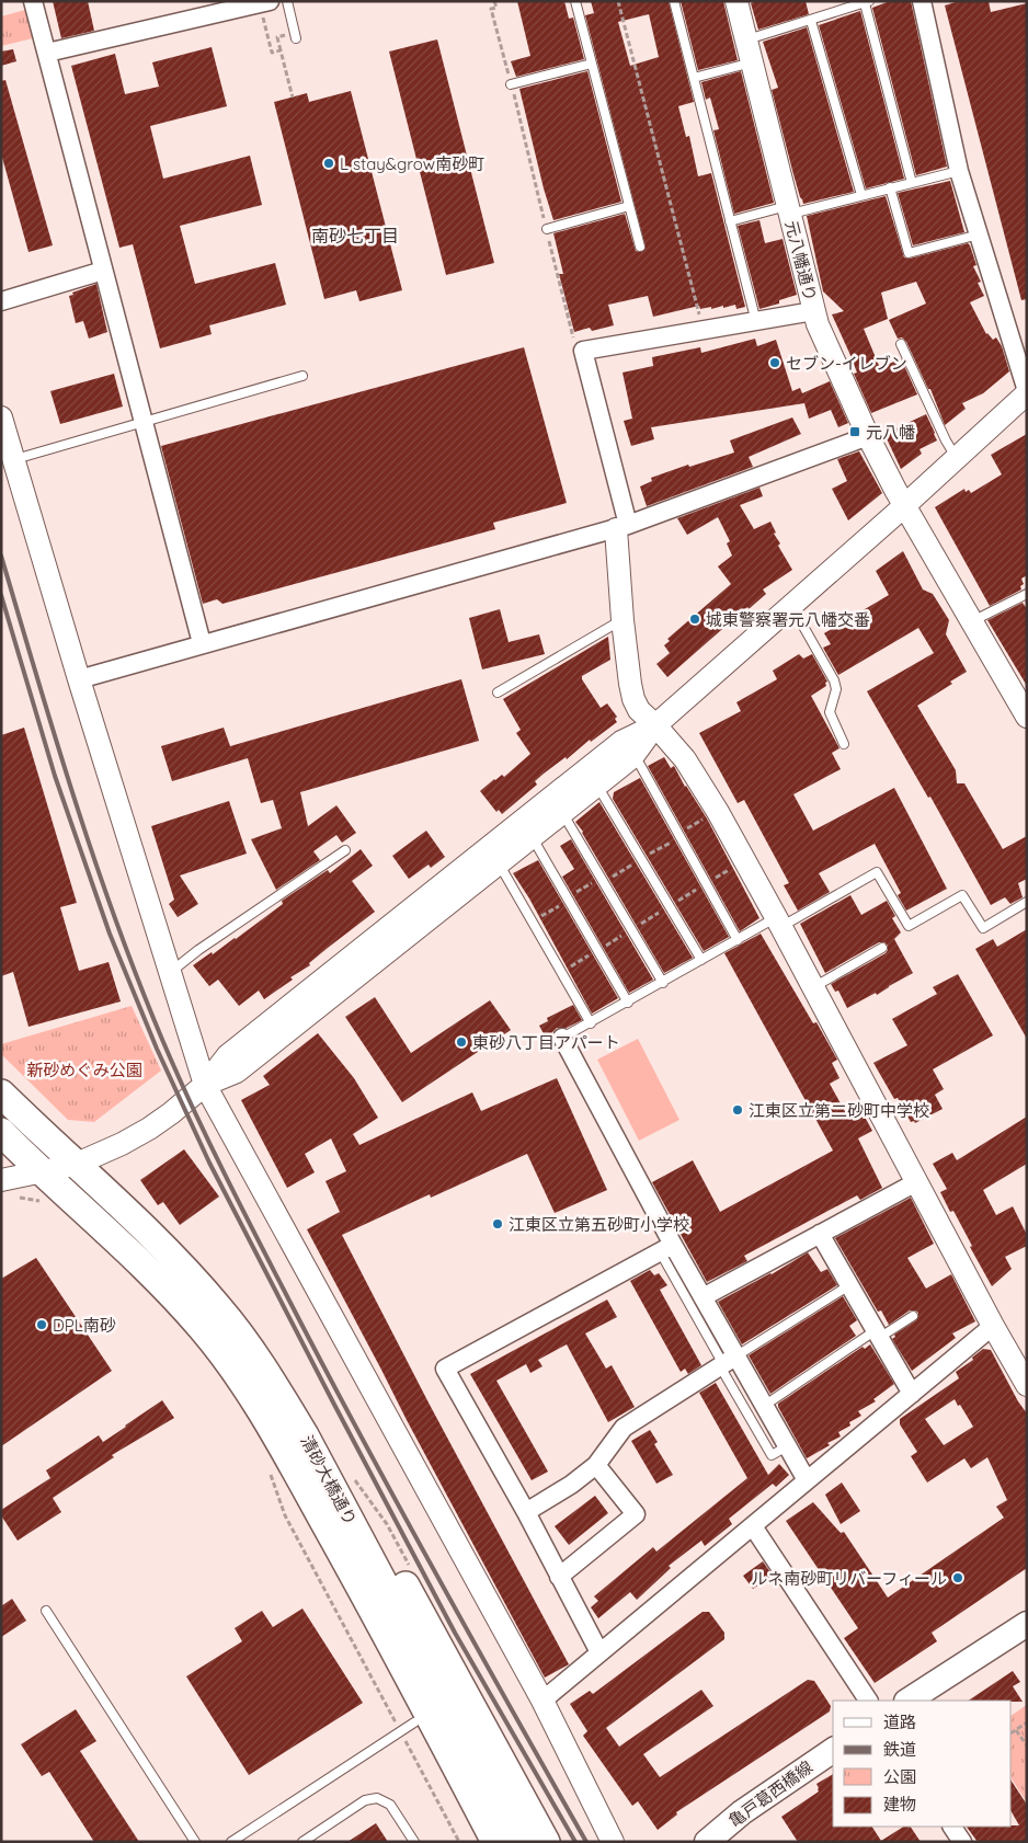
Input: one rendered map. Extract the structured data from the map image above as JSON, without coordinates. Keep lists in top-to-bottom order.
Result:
{
  "streets": {
    "main road": ["清砂大橋通り", "亀戸葛西橋線"],
    "street": ["元八幡通り"]
  },
  "districts": ["南砂七丁目"],
  "parks": ["新砂めぐみ公園"],
  "places": {
    "other": [
      "L stay&grow南砂町",
      "セブン-イレブン",
      "城東警察署元八幡交番",
      "東砂八丁目アパート",
      "江東区立第二砂町中学校",
      "江東区立第五砂町小学校",
      "DPL南砂",
      "ルネ南砂町リバーフィール"
    ],
    "transit": ["元八幡"]
  },
  "legend": [
    "道路",
    "鉄道",
    "公園",
    "建物"
  ]
}
